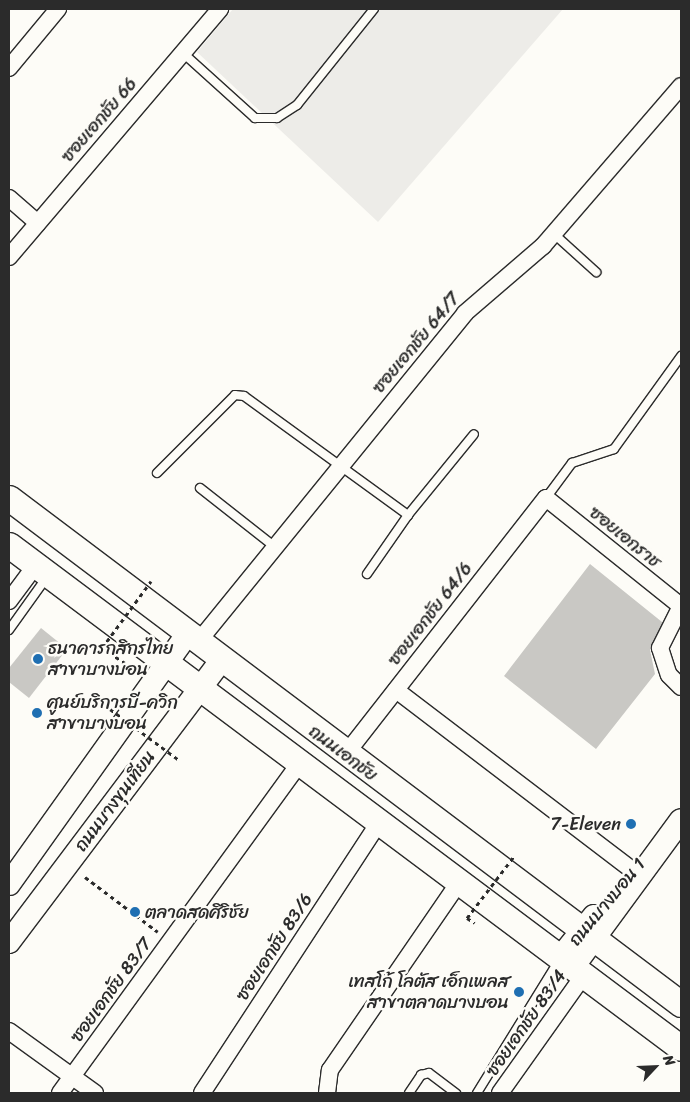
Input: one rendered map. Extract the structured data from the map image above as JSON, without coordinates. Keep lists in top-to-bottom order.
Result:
{
  "streets": {
    "main road": ["ถนนเอกชัย", "ถนนบางขุนเทียน", "ถนนบางบอน 1"],
    "street": [
      "ซอยเอกชัย 66",
      "ซอยเอกชัย 64/7",
      "ซอยเอกราช",
      "ซอยเอกชัย 64/6",
      "ซอยเอกชัย 83/6",
      "ซอยเอกชัย 83/7",
      "ซอยเอกชัย 83/4"
    ]
  },
  "crossings": [
    ["ซอยเอกชัย 64/7", "ถนนเอกชัย"],
    ["ซอยเอกชัย 64/7", "ถนนบางขุนเทียน"],
    ["ซอยเอกราช", "ซอยเอกชัย 64/6"],
    ["ซอยเอกชัย 64/6", "ถนนเอกชัย"],
    ["ถนนเอกชัย", "ถนนบางขุนเทียน"],
    ["ถนนเอกชัย", "ถนนบางบอน 1"],
    ["ถนนเอกชัย", "ซอยเอกชัย 83/6"],
    ["ถนนเอกชัย", "ซอยเอกชัย 83/7"],
    ["ถนนเอกชัย", "ซอยเอกชัย 83/4"],
    ["ถนนบางบอน 1", "ซอยเอกชัย 83/4"]
  ],
  "places": [
    "ธนาคารกสิกรไทย สาขาบางบอน",
    "ศูนย์บริการบี-ควิก สาขาบางบอน",
    "7-Eleven",
    "ตลาดสดศิริชัย",
    "เทสโก้ โลตัส เอ็กเพลส สาขาตลาดบางบอน"
  ],
  "north": "top right"
}
